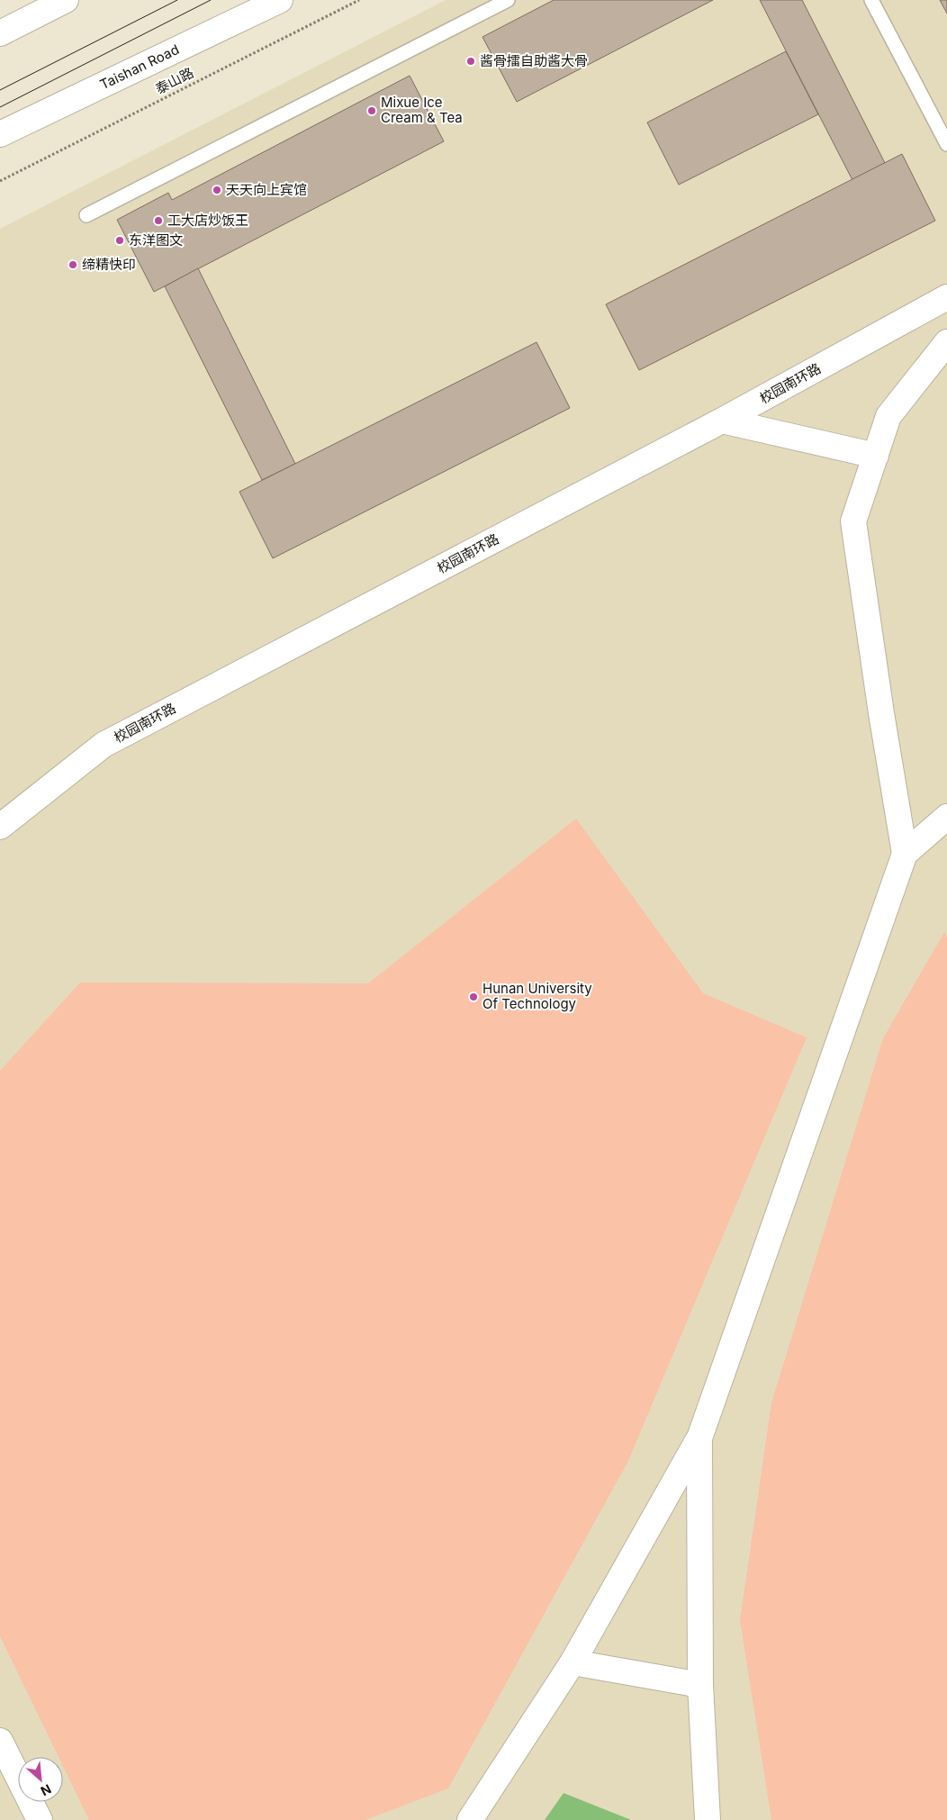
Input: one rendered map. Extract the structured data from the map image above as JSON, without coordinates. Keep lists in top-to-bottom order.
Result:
{
  "streets": {
    "street": ["Taishan Road", "校园南环路"],
    "path": ["泰山路"]
  },
  "places": [
    "酱骨擂自助酱大骨",
    "Mixue Ice Cream & Tea",
    "天天向上宾馆",
    "工大店炒饭王",
    "东洋图文",
    "缔精快印",
    "Hunan University Of Technology"
  ],
  "north": "bottom right"
}
